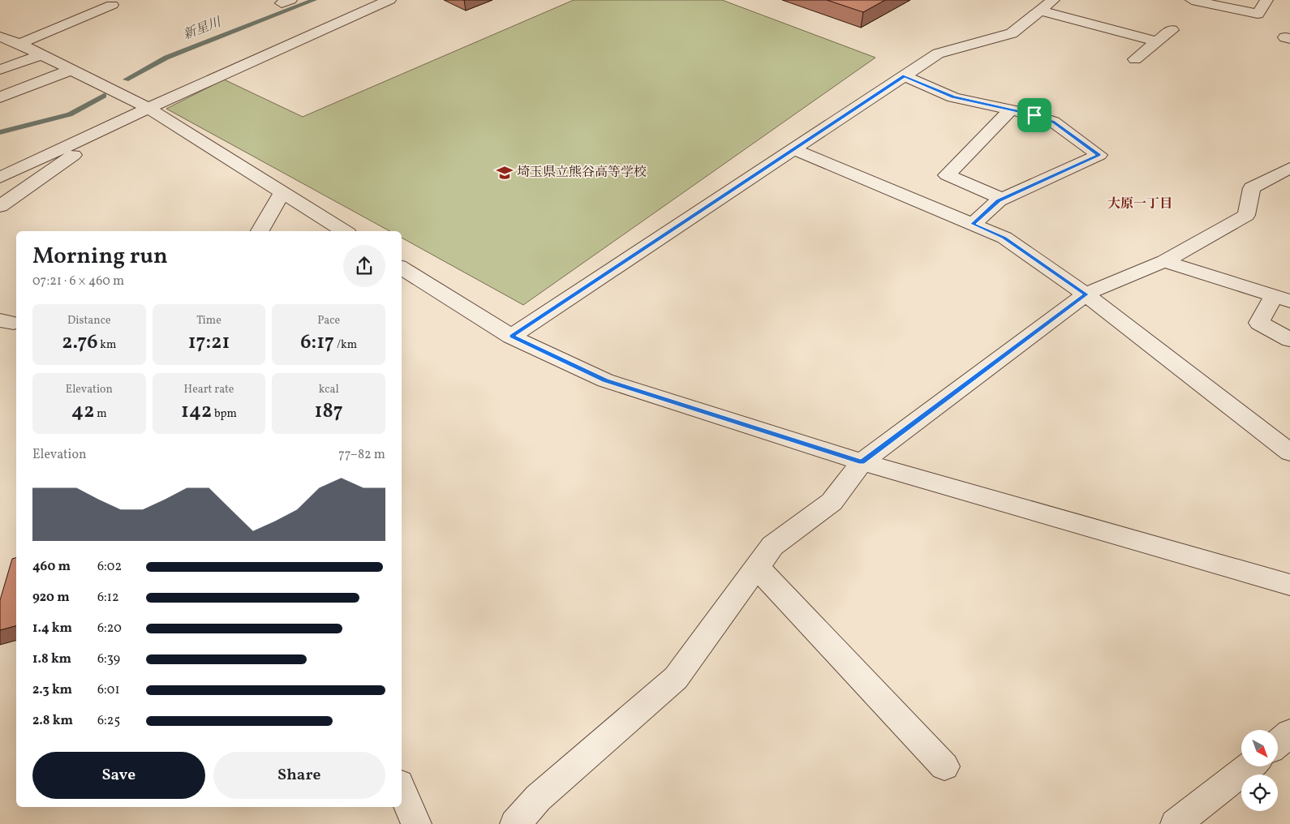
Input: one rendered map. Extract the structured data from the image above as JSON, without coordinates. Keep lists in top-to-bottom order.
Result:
{
  "districts": ["大原一丁目"],
  "water": ["新星川"],
  "places": {
    "school or university": ["埼玉県立熊谷高等学校"]
  },
  "north": "bottom right",
  "page": {
    "heading": ["Morning run", "07:21 · 6 × 460 m"],
    "stats": [
      ["Distance", "2.76 km"],
      ["Time", "17:21"],
      ["Pace", "6:17 /km"],
      ["Elevation", "42 m"],
      ["Heart rate", "142 bpm"],
      ["kcal", "187"]
    ],
    "chart": ["Elevation", "77–82 m"],
    "list": [
      {
        "name": "460 m",
        "note": "6:02"
      },
      {
        "name": "920 m",
        "note": "6:12"
      },
      {
        "name": "1.4 km",
        "note": "6:20"
      },
      {
        "name": "1.8 km",
        "note": "6:39"
      },
      {
        "name": "2.3 km",
        "note": "6:01"
      },
      {
        "name": "2.8 km",
        "note": "6:25"
      }
    ],
    "buttons": ["Save", "Share"]
  }
}
